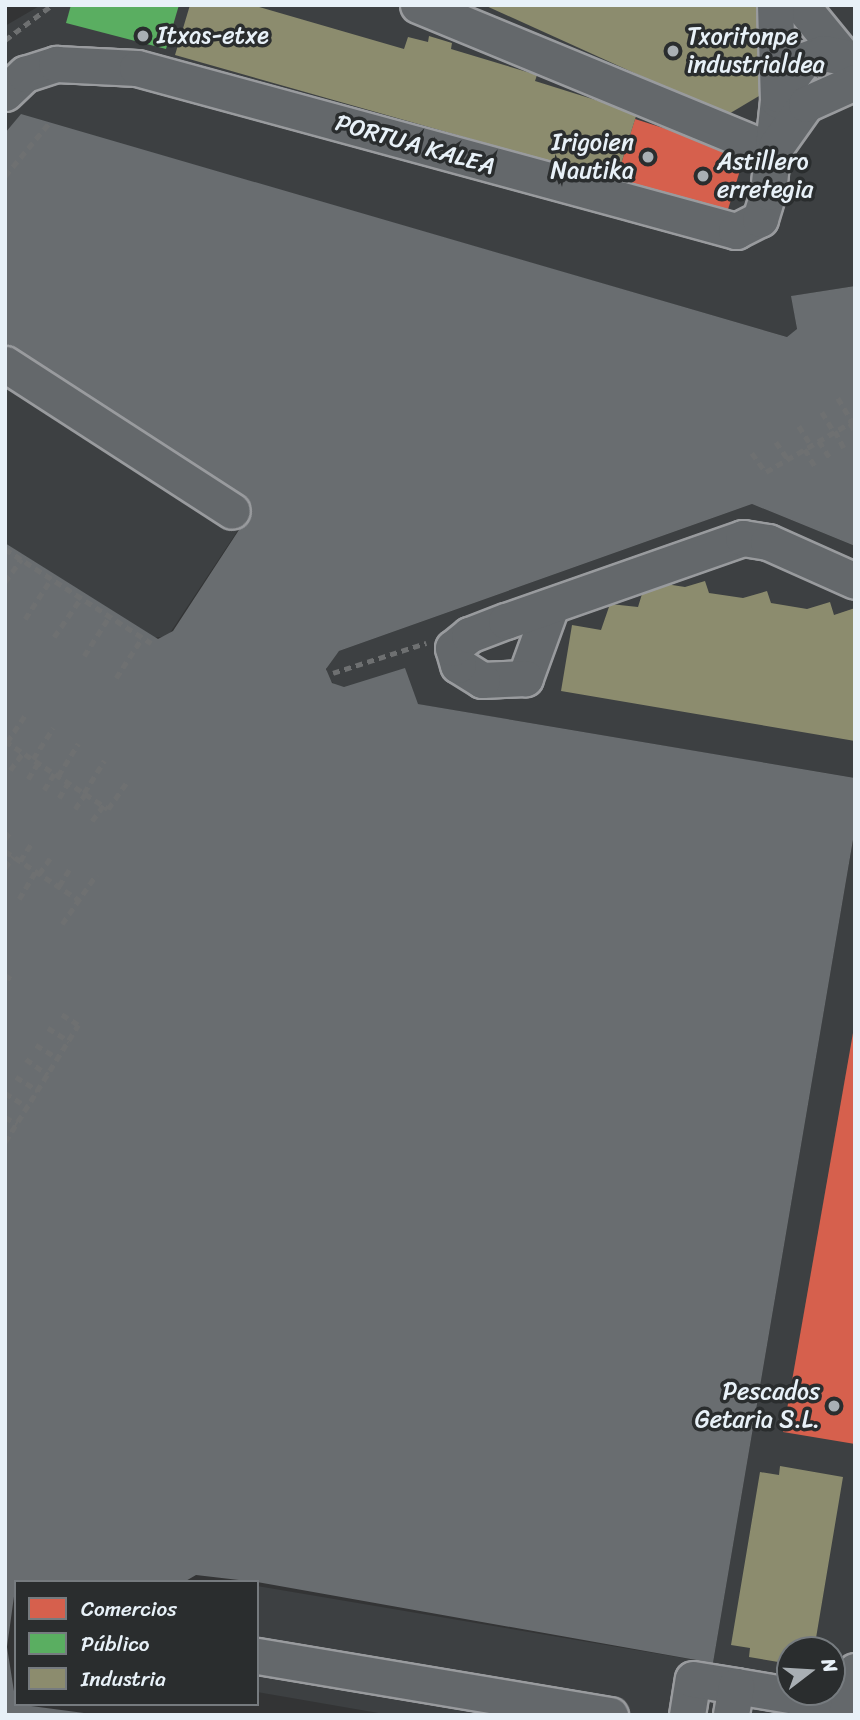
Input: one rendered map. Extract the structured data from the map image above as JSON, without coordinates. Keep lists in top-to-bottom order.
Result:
{
  "streets": {
    "street": ["PORTUA KALEA"]
  },
  "places": [
    "Itxas-etxe",
    "Txoritonpe industrialdea",
    "Irigoien Nautika",
    "Astillero erretegia",
    "Pescados Getaria S.L."
  ],
  "legend": ["Comercios", "Público", "Industria"],
  "north": "right"
}
